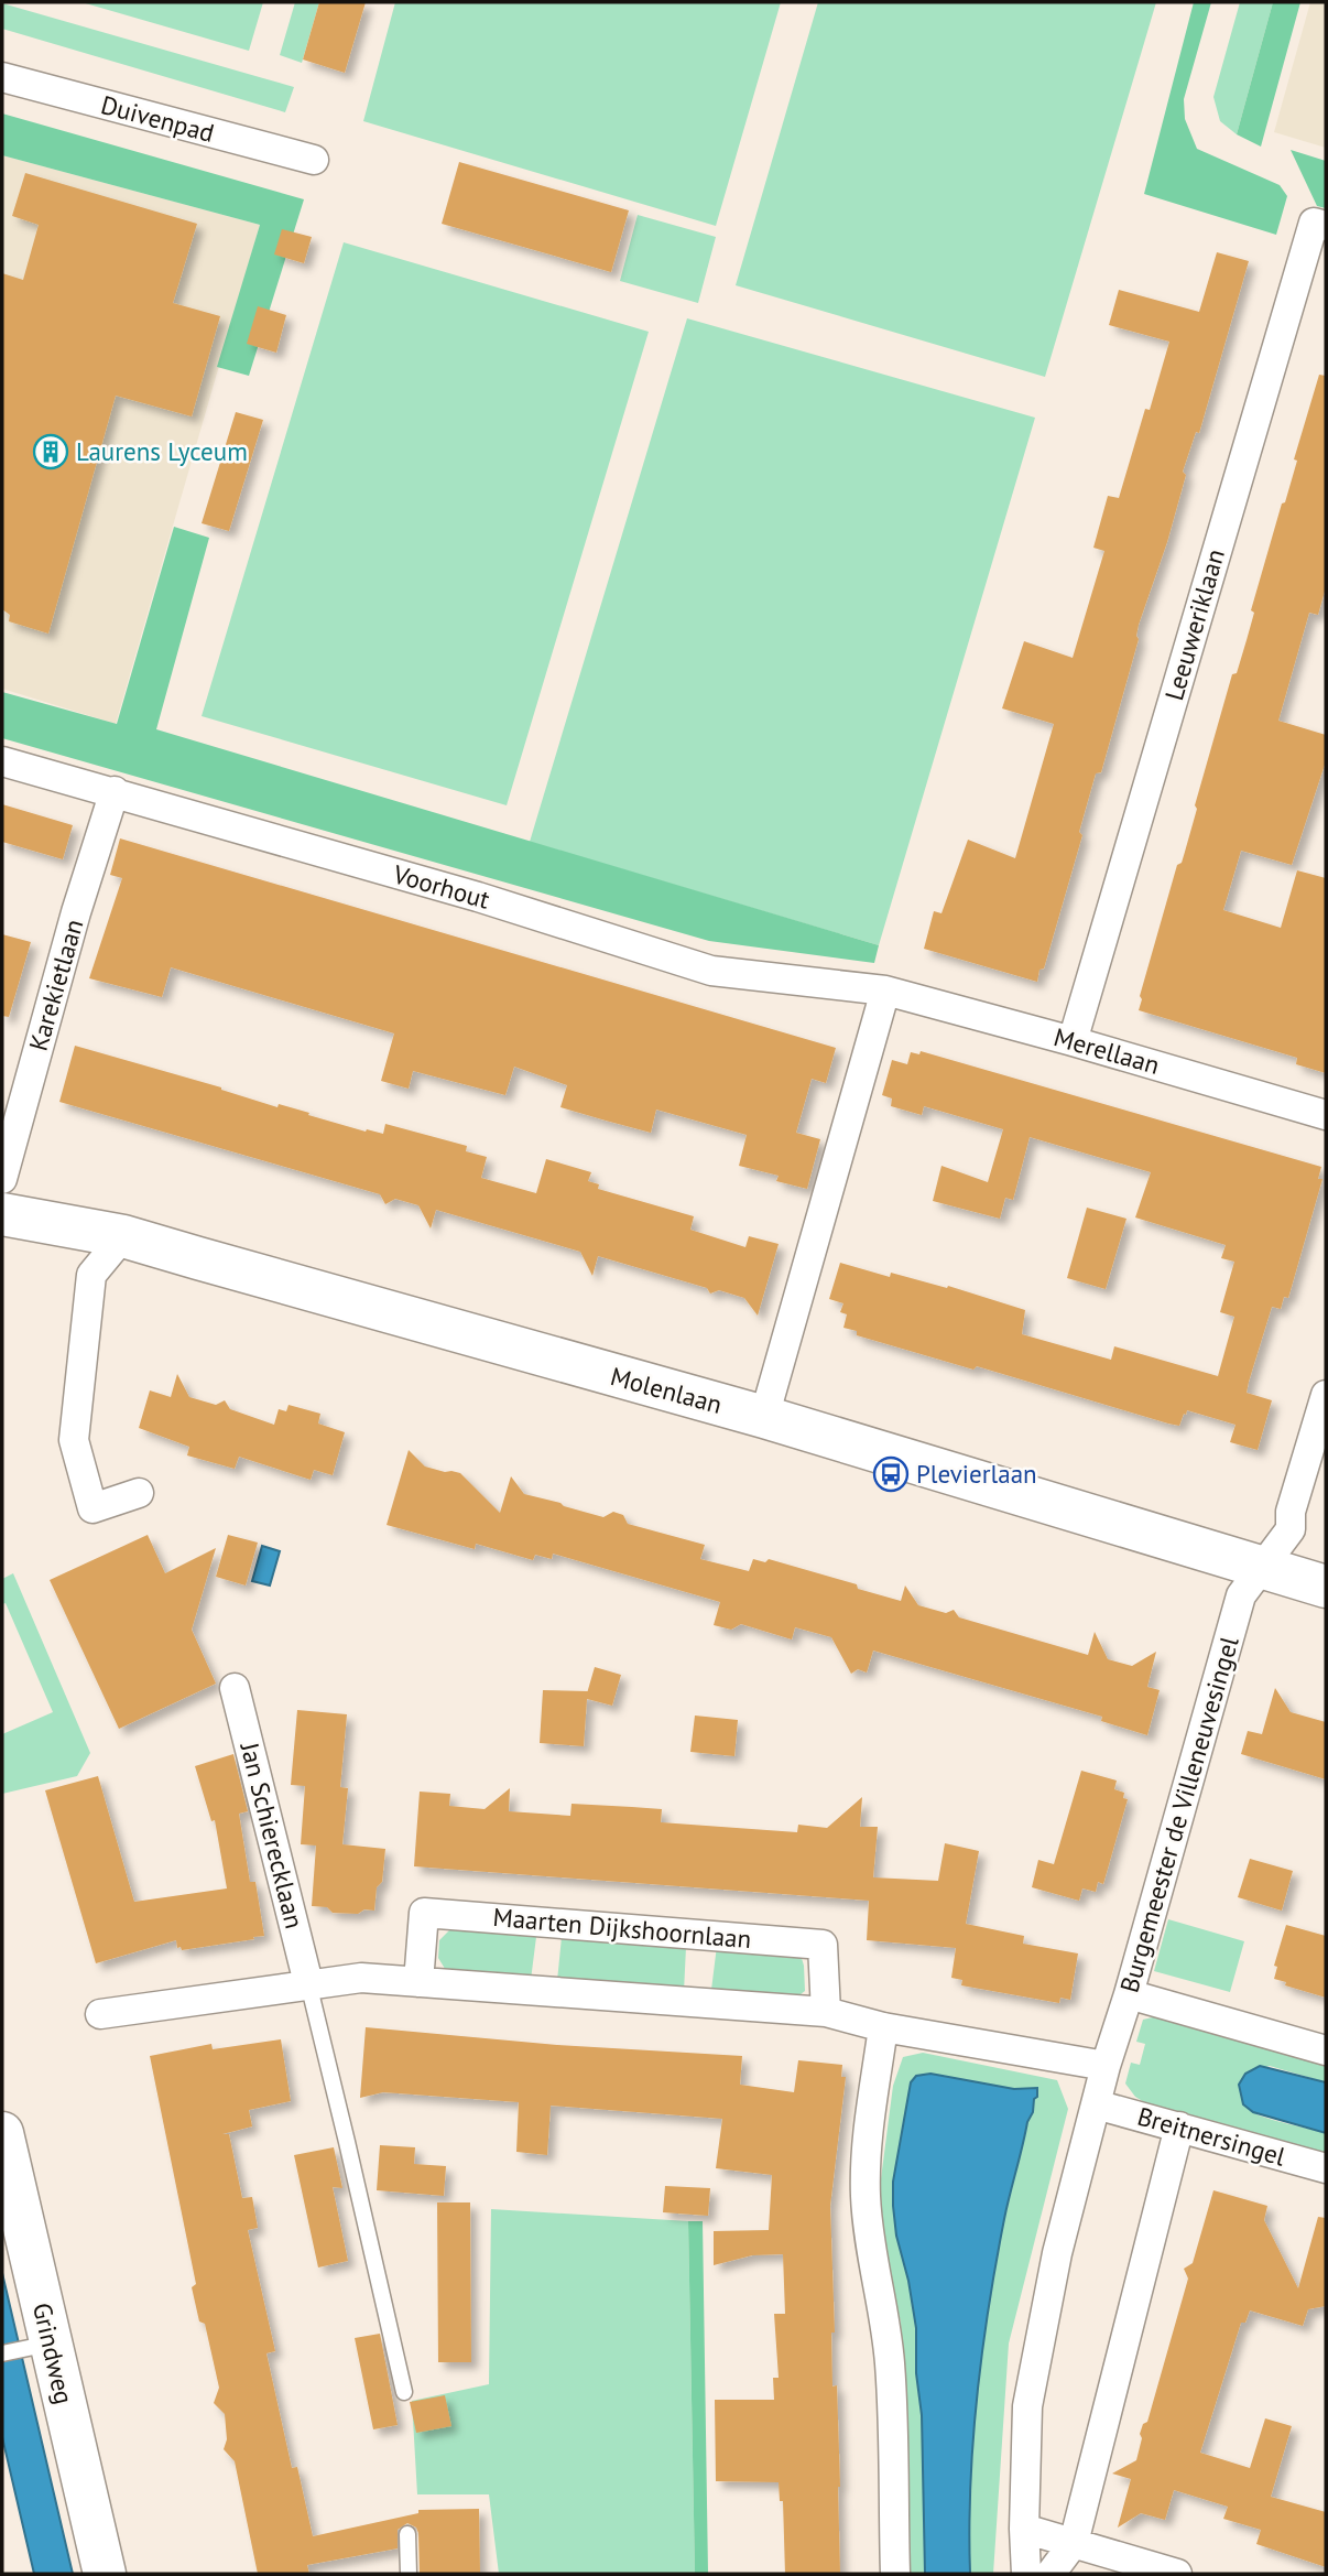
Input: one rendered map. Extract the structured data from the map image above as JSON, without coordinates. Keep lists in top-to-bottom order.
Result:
{
  "streets": {
    "main road": ["Molenlaan", "Grindweg"],
    "street": [
      "Duivenpad",
      "Leeuweriklaan",
      "Voorhout",
      "Karekietlaan",
      "Merellaan",
      "Burgemeester de Villeneuvesingel",
      "Jan Schierecklaan",
      "Maarten Dijkshoornlaan",
      "Breitnersingel"
    ]
  },
  "crossings": [
    ["Leeuweriklaan", "Merellaan"],
    ["Voorhout", "Karekietlaan"],
    ["Voorhout", "Merellaan"],
    ["Molenlaan", "Burgemeester de Villeneuvesingel"],
    ["Burgemeester de Villeneuvesingel", "Breitnersingel"]
  ],
  "places": {
    "building": ["Laurens Lyceum"],
    "bus stop": ["Plevierlaan"]
  }
}
